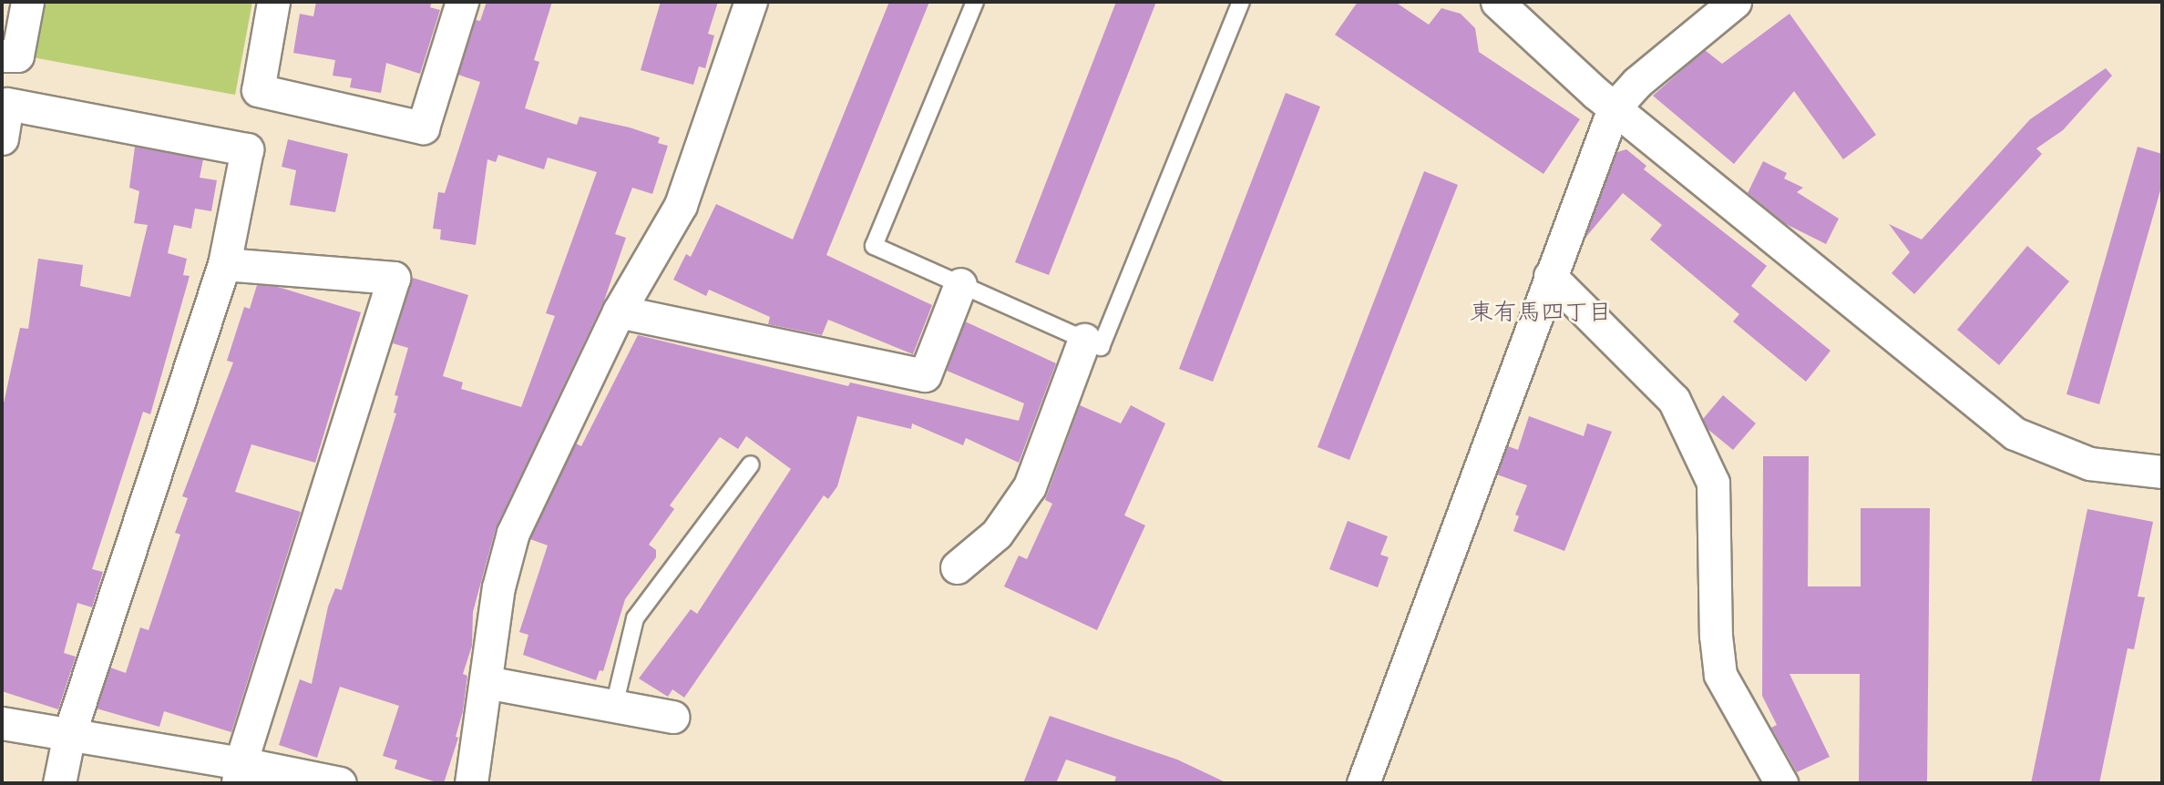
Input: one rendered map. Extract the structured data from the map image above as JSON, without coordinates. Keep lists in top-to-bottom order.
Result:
{
  "districts": ["東有馬四丁目"]
}
